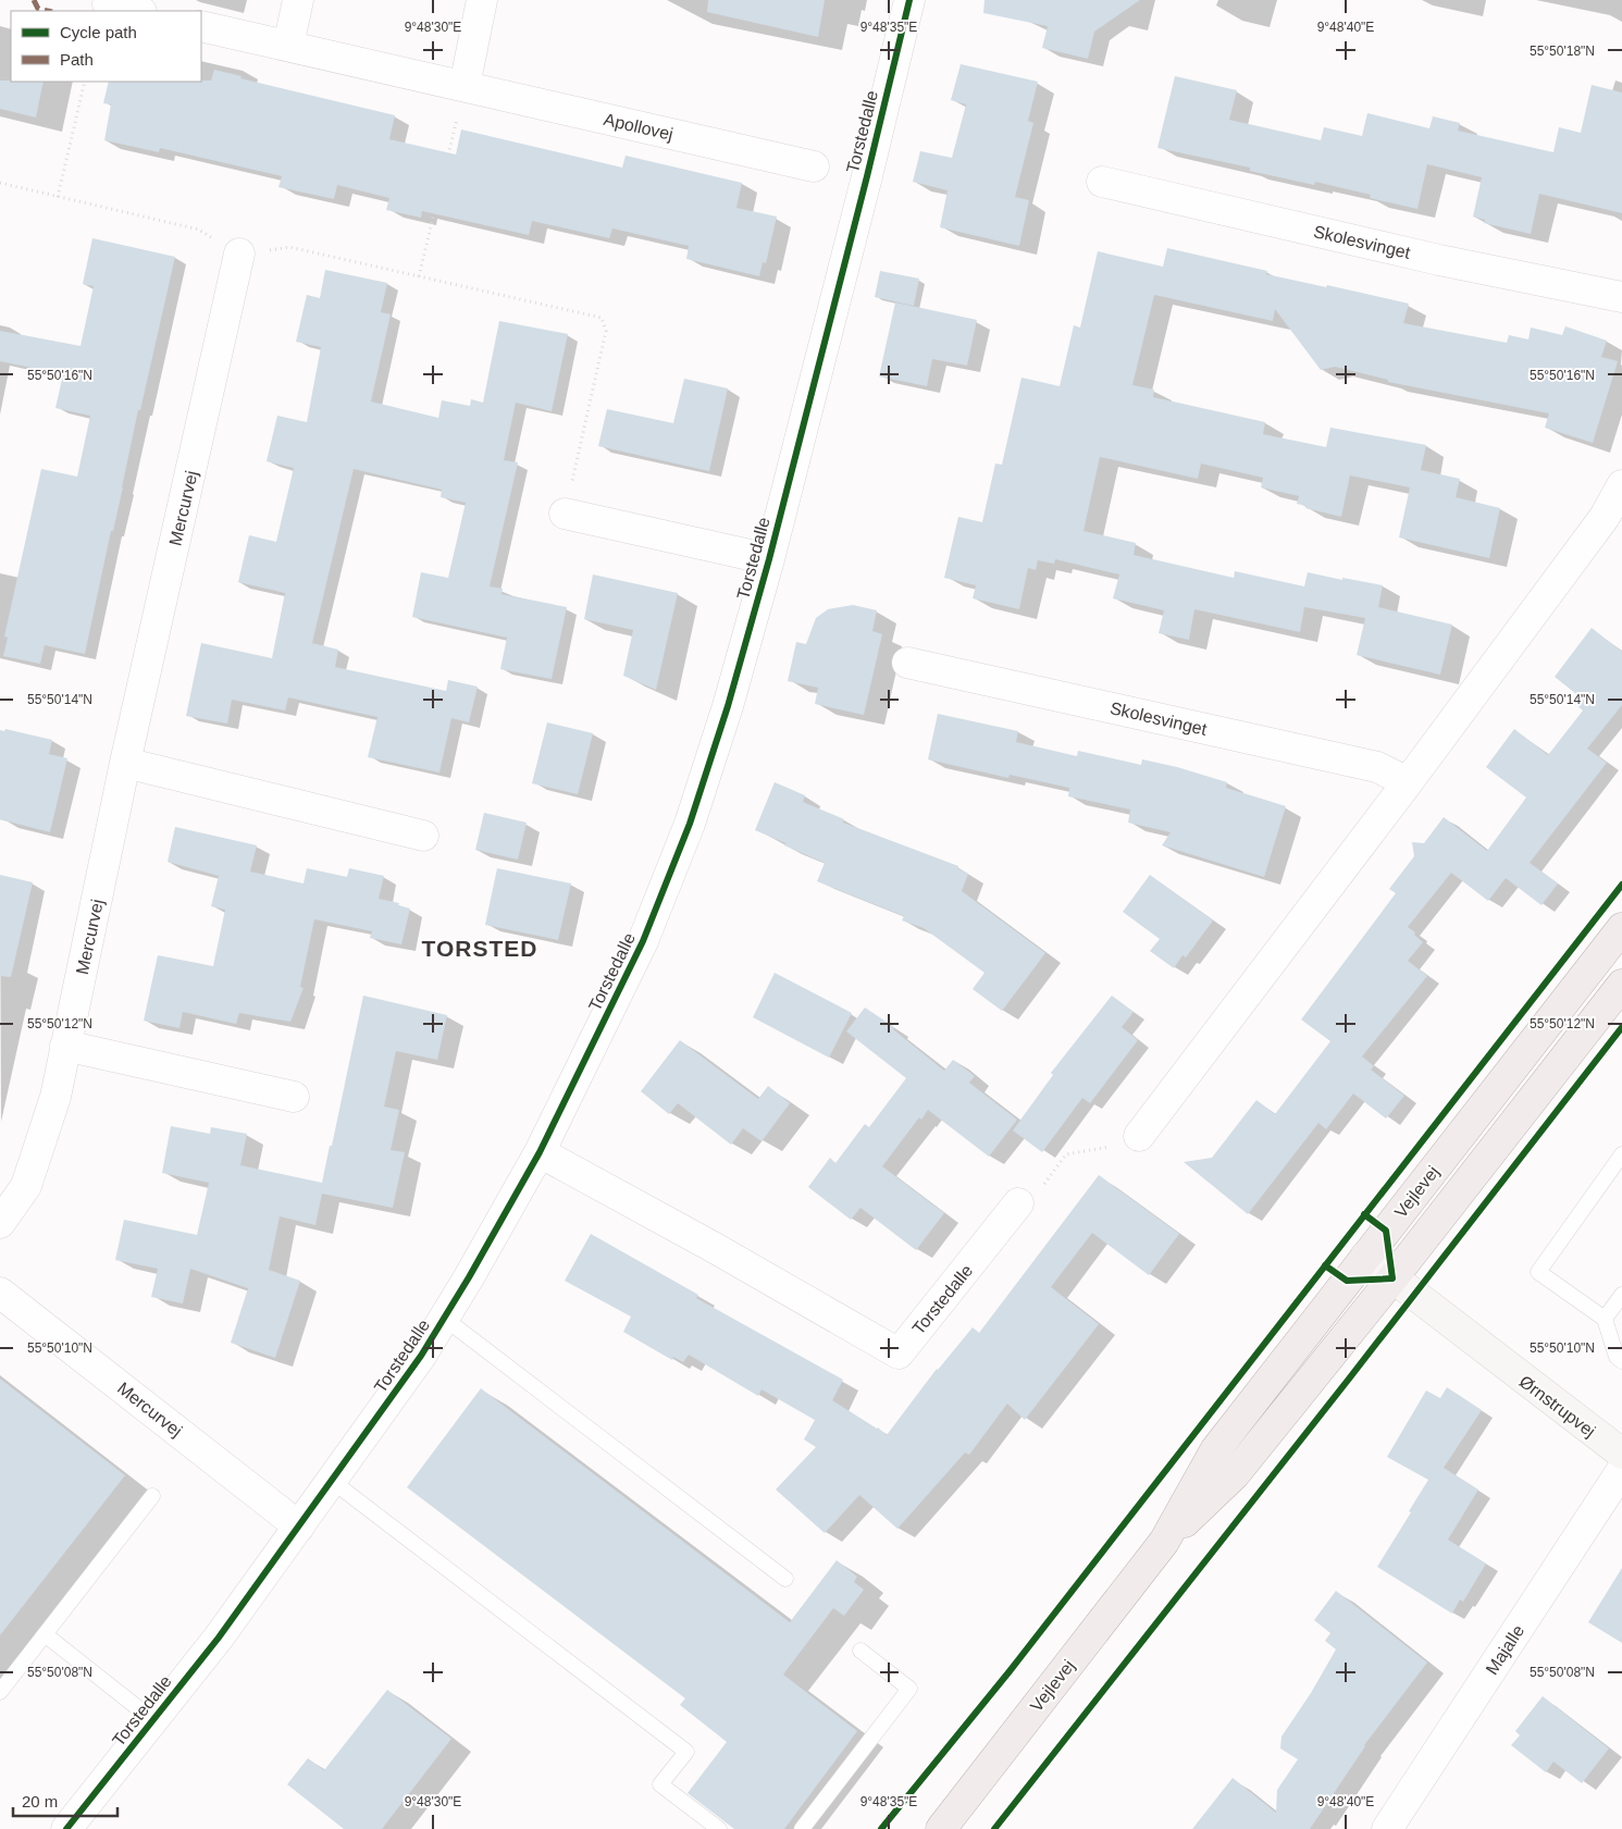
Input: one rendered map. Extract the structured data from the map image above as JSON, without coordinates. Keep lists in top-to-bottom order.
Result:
{
  "streets": {
    "main road": ["Vejlevej"],
    "street": [
      "Apollovej",
      "Torstedalle",
      "Skolesvinget",
      "Mercurvej",
      "Ørnstrupvej",
      "Majalle"
    ]
  },
  "crossings": [
    ["Torstedalle", "Mercurvej"],
    ["Vejlevej", "Ørnstrupvej"]
  ],
  "districts": ["TORSTED"],
  "legend": ["Cycle path", "Path"],
  "scale_bar": "20 m",
  "coordinates": [
    "9°48'30\"E",
    "9°48'35\"E",
    "9°48'40\"E",
    "55°50'18\"N",
    "55°50'16\"N",
    "55°50'14\"N",
    "55°50'12\"N",
    "55°50'10\"N",
    "55°50'08\"N"
  ]
}
